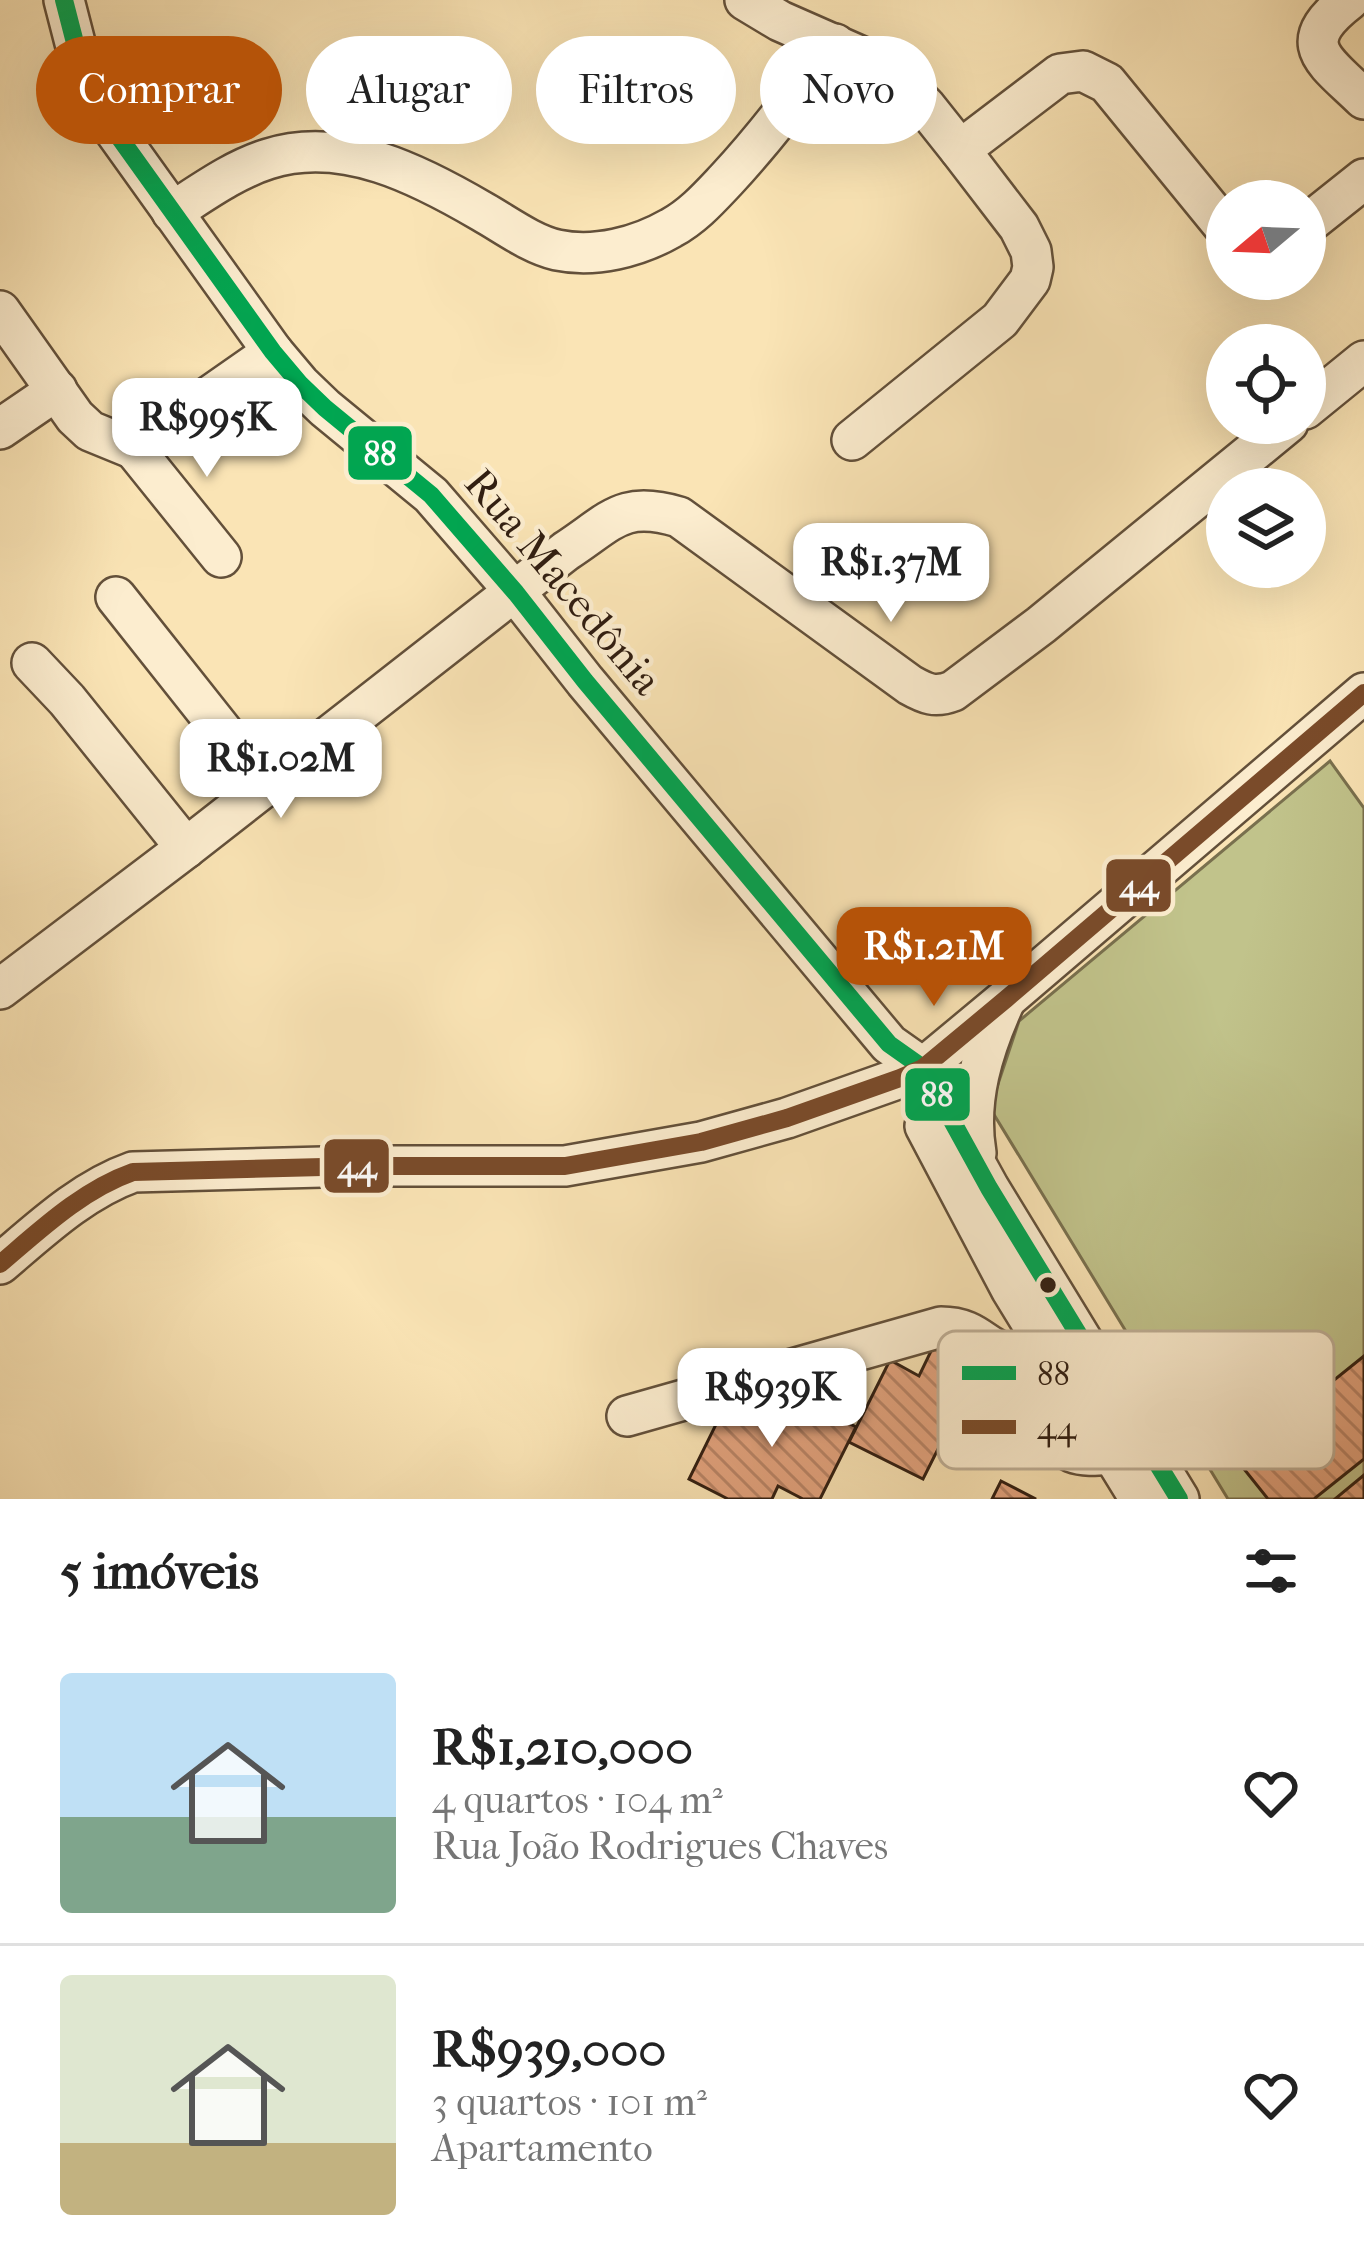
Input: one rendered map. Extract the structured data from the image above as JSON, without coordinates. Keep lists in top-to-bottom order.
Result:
{
  "streets": {
    "street": ["Rua Macedônia"]
  },
  "lines": ["transit line 88", "transit line 44"],
  "legend": ["88", "44"],
  "north": "left",
  "page": {
    "chip": [
      "Comprar",
      "Alugar",
      "Filtros",
      "Novo"
    ],
    "price": [
      "R$995K",
      "R$1.37M",
      "R$1.02M",
      "R$1.21M",
      "R$939K"
    ],
    "heading": "5 imóveis",
    "list": [
      {
        "name": "R$1,210,000",
        "note": "4 quartos · 104 m² · Rua João Rodrigues Chaves"
      },
      {
        "name": "R$939,000",
        "note": "3 quartos · 101 m² · Apartamento"
      }
    ]
  }
}
